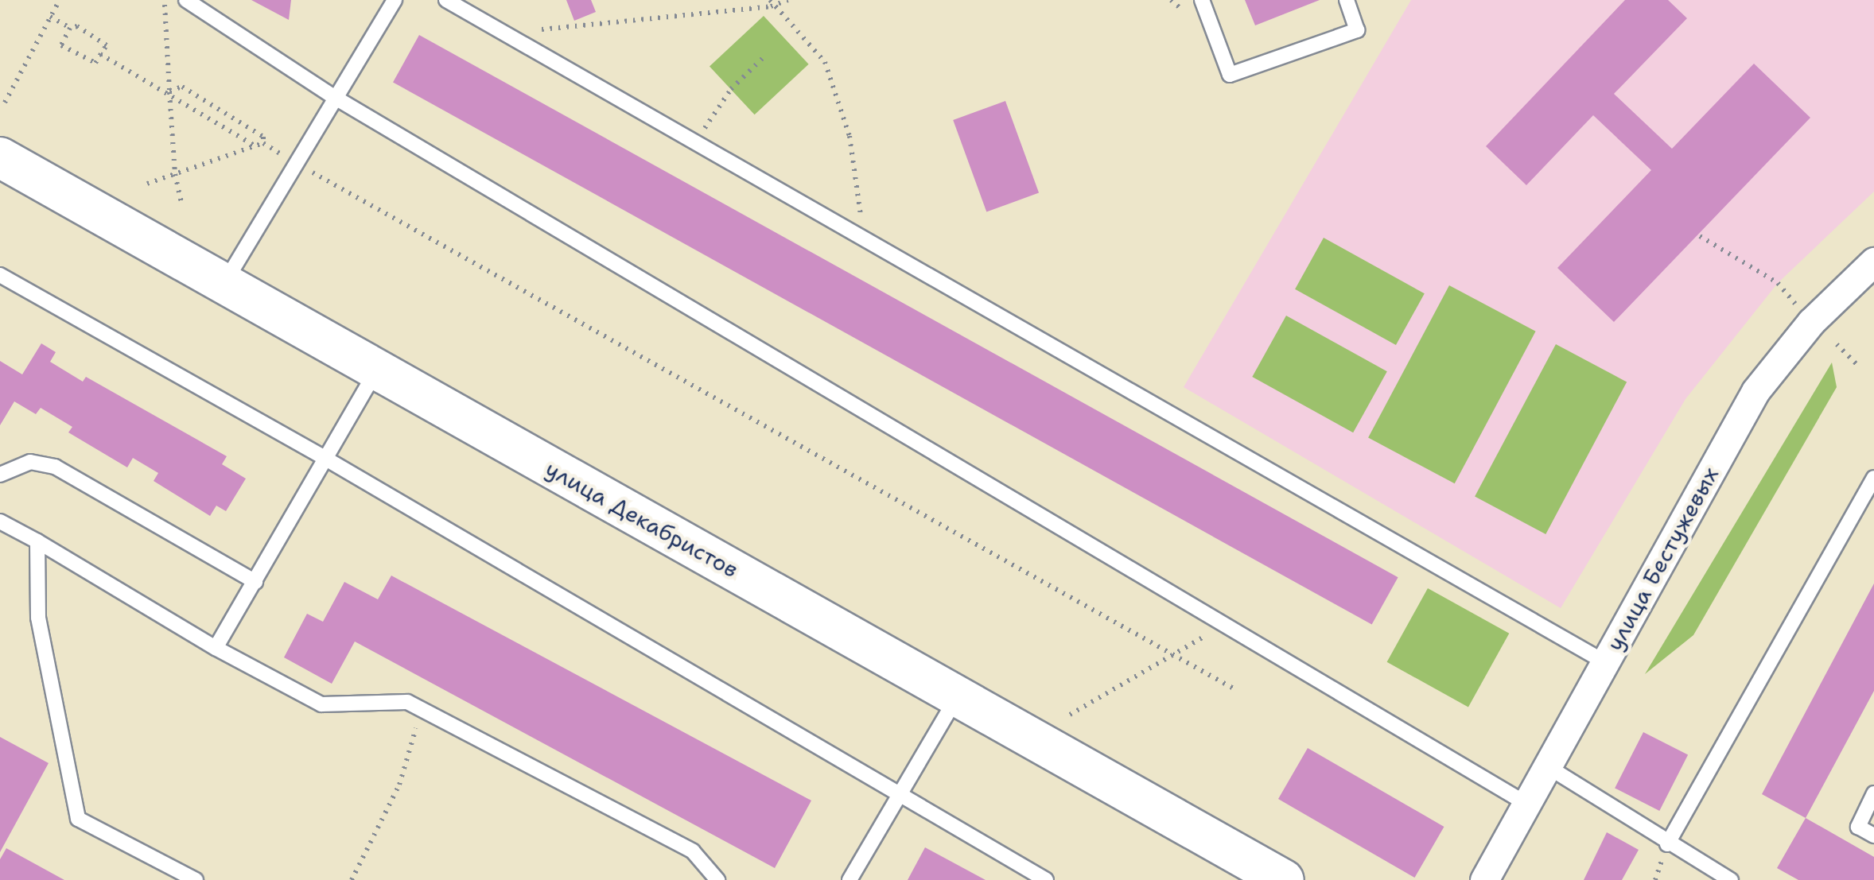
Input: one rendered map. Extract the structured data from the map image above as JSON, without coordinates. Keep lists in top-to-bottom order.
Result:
{
  "streets": {
    "main road": ["улица Декабристов"],
    "street": ["улица Бестужевых"]
  }
}
